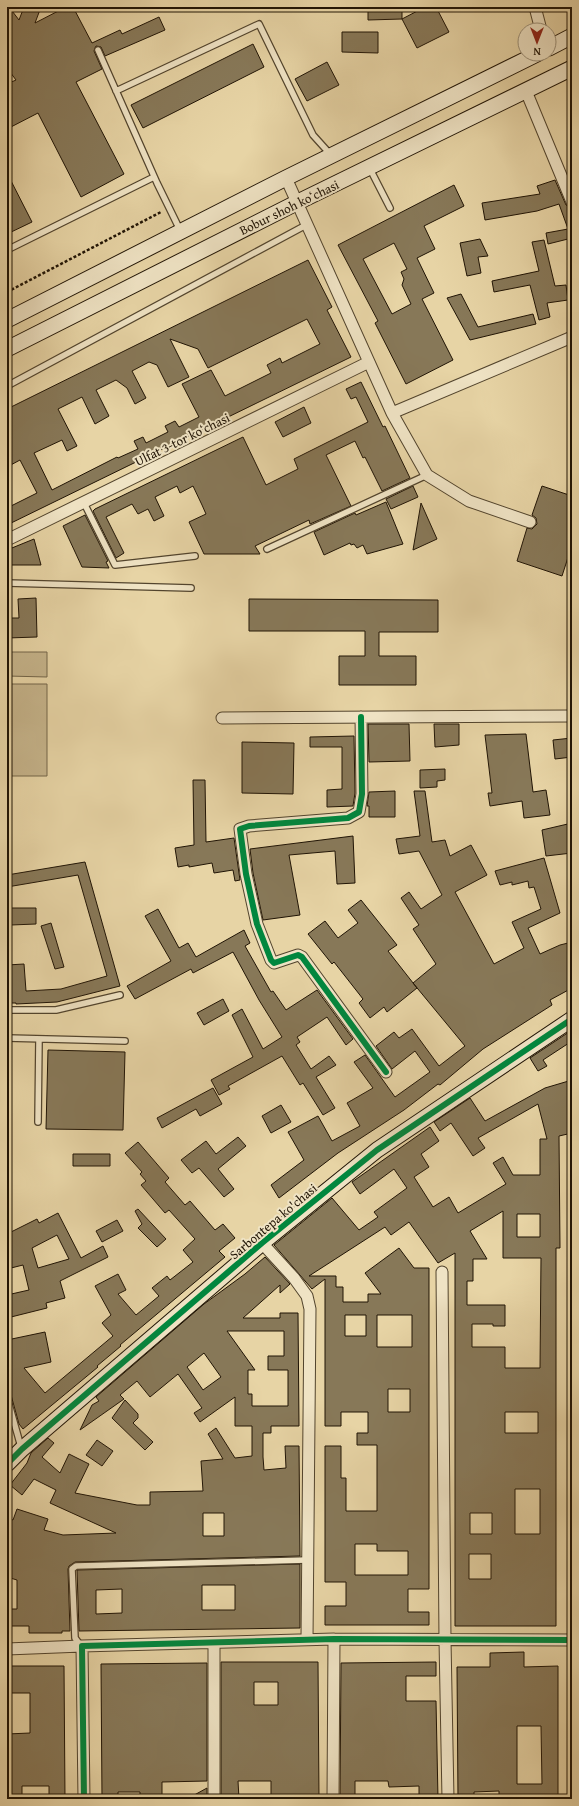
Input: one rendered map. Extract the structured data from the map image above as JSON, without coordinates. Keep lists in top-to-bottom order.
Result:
{
  "streets": {
    "main road": ["Bobur shoh koʻchasi", "Sarbontepa ko'chasi"],
    "street": ["Ulfat 3-tor koʻchasi"]
  },
  "north": "bottom"
}
